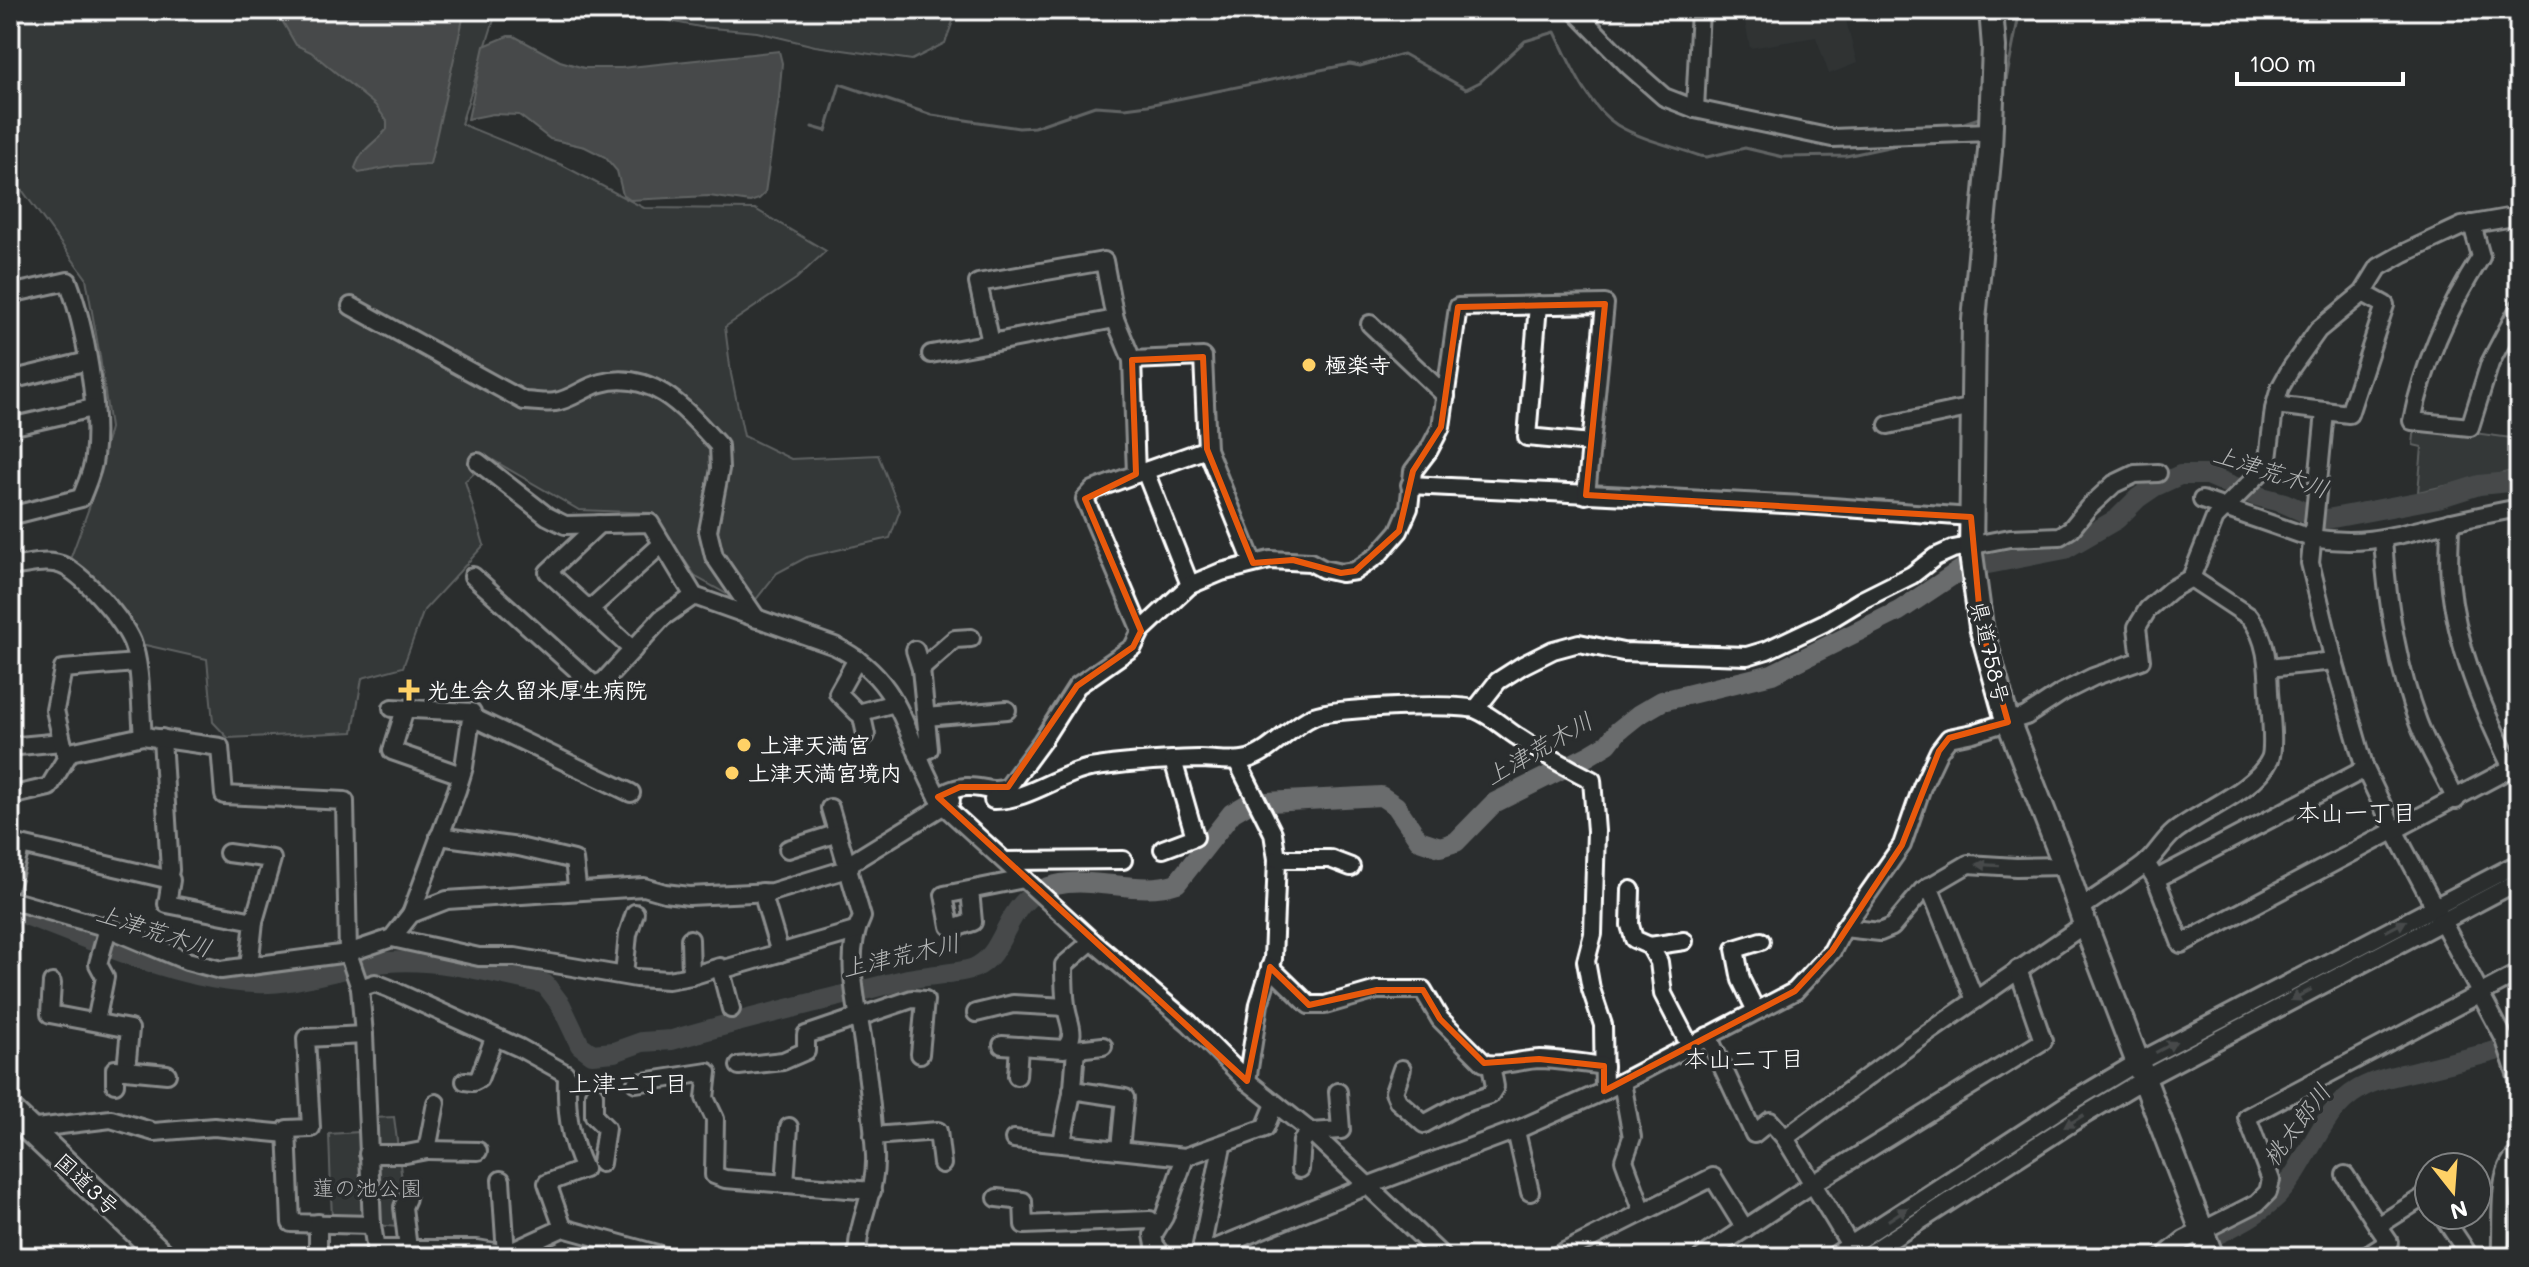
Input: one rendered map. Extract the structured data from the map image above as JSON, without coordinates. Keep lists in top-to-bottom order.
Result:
{
  "streets": {
    "highway": ["国道3号"],
    "main road": ["県道758号"]
  },
  "districts": ["本山一丁目", "本山二丁目", "上津二丁目"],
  "water": ["上津荒木川", "桃太郎川"],
  "parks": ["蓮の池公園"],
  "places": {
    "other": ["極楽寺", "上津天満宮", "上津天満宮境内"],
    "health": ["光生会久留米厚生病院"]
  },
  "scale_bar": "100 m",
  "north": "bottom"
}
